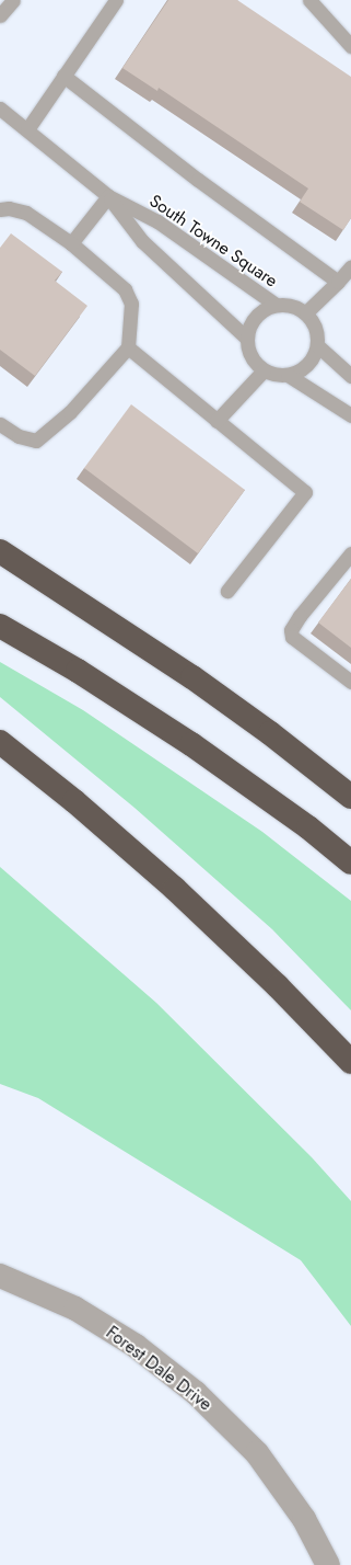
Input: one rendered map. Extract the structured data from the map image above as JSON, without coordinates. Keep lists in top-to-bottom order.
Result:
{
  "streets": {
    "street": ["Forest Dale Drive"],
    "lane": ["South Towne Square"]
  }
}
